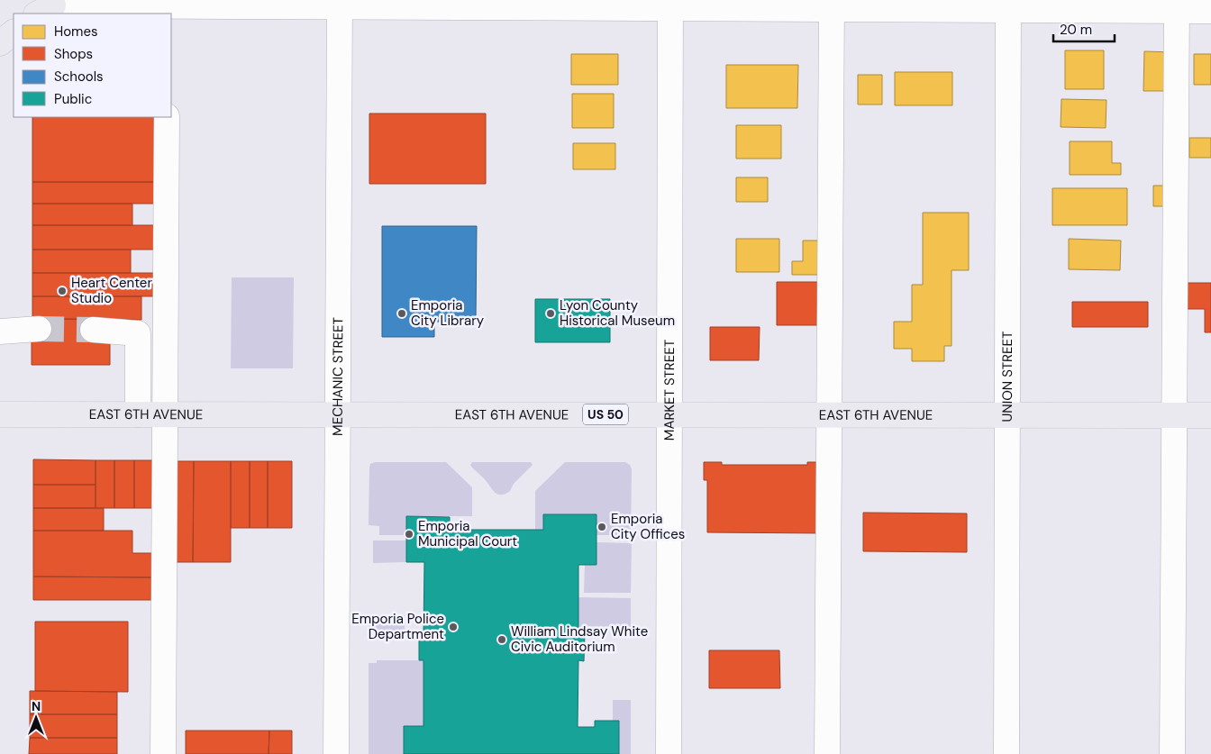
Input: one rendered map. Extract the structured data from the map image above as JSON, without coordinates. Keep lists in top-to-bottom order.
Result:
{
  "streets": {
    "main road": ["EAST 6TH AVENUE", "US 50"],
    "street": ["MECHANIC STREET", "UNION STREET", "MARKET STREET"]
  },
  "crossings": [
    ["MECHANIC STREET", "EAST 6TH AVENUE"],
    ["UNION STREET", "EAST 6TH AVENUE"],
    ["MARKET STREET", "EAST 6TH AVENUE"]
  ],
  "places": [
    "Heart Center Studio",
    "Emporia City Library",
    "Lyon County Historical Museum",
    "Emporia City Offices",
    "Emporia Municipal Court",
    "Emporia Police Department",
    "William Lindsay White Civic Auditorium"
  ],
  "legend": [
    "Homes",
    "Shops",
    "Schools",
    "Public"
  ],
  "scale_bar": "20 m",
  "north": "top"
}
